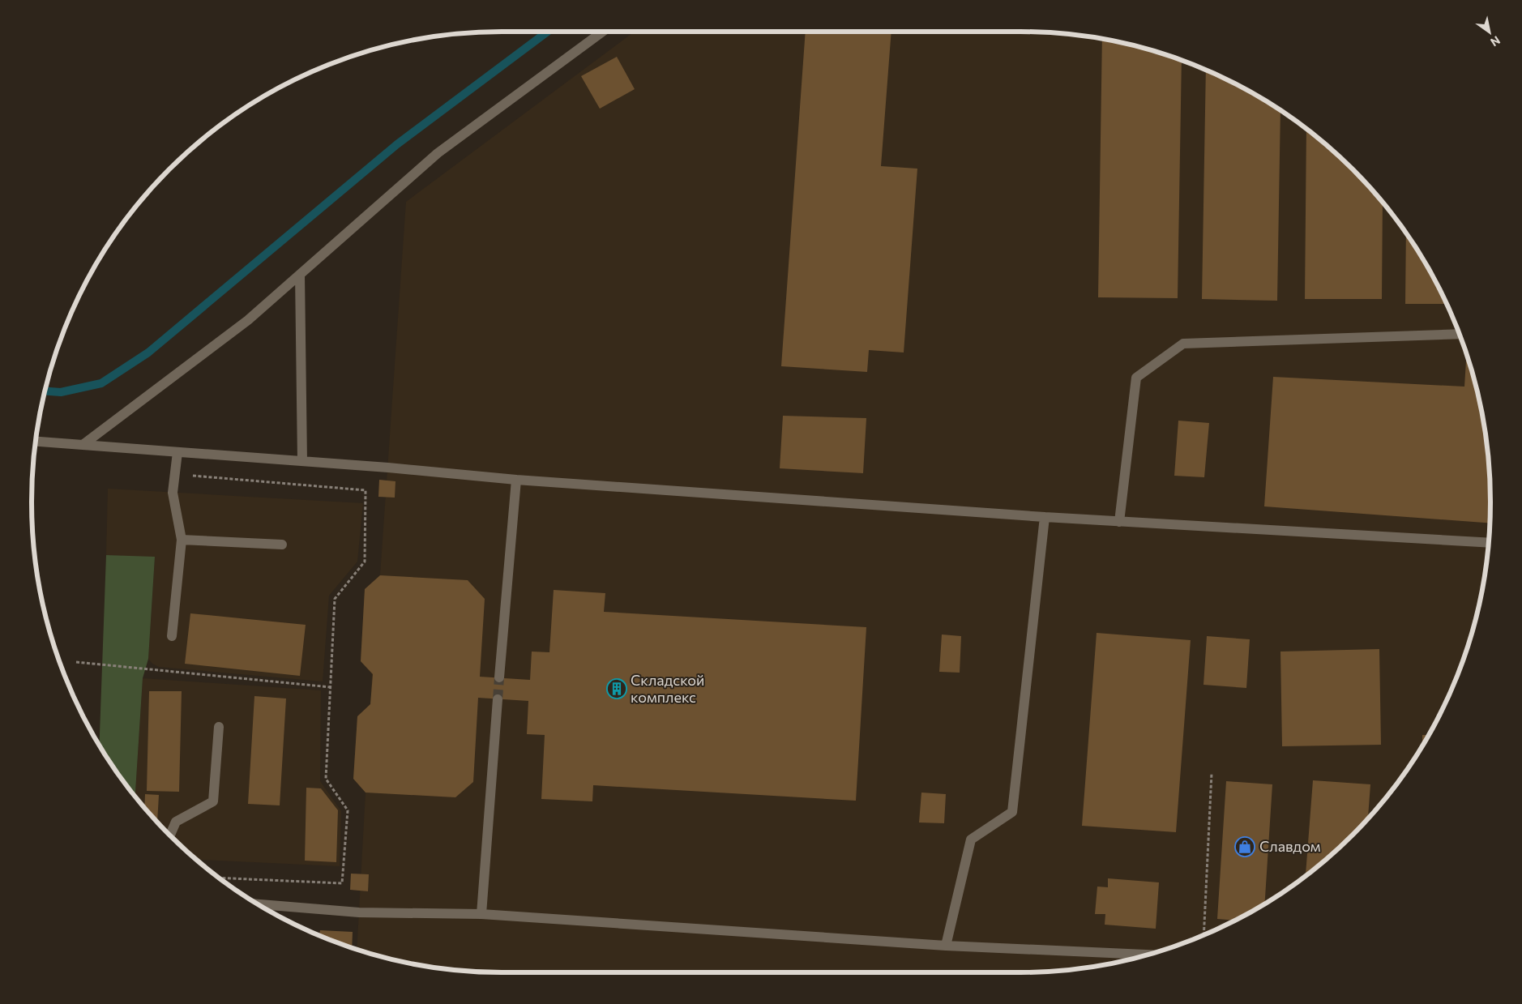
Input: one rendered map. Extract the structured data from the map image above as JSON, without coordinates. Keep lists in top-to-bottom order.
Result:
{
  "places": {
    "building": ["Складской комплекс"],
    "shop": ["Славдом"]
  },
  "north": "bottom right"
}
